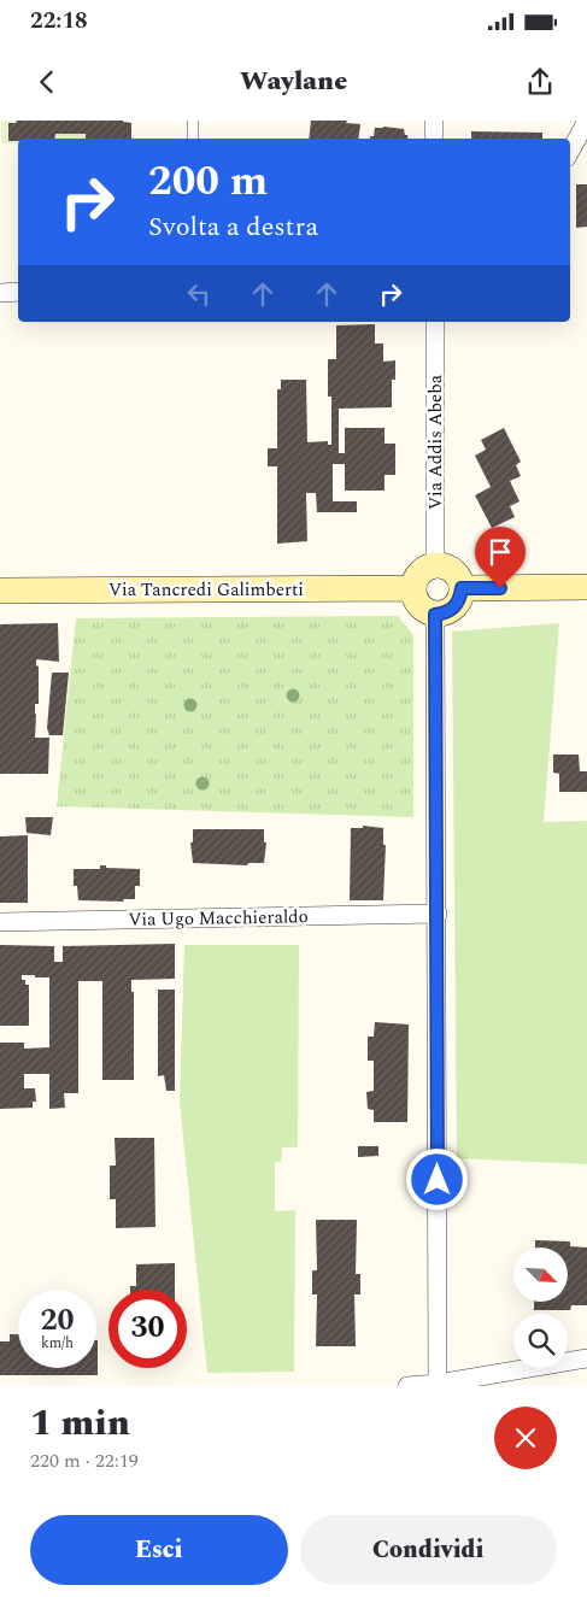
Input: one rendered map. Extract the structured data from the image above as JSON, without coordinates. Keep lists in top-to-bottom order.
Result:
{
  "streets": {
    "street": ["Via Addis Abeba", "Via Tancredi Galimberti", "Via Ugo Macchieraldo"]
  },
  "crossings": [
    ["Via Addis Abeba", "Via Tancredi Galimberti"]
  ],
  "north": "bottom right",
  "page": {
    "status": "22:18",
    "header": "Waylane",
    "turn": ["200 m", "Svolta a destra"],
    "speed": "20 km/h",
    "limit": "30",
    "heading": ["1 min", "220 m · 22:19"],
    "buttons": ["Esci", "Condividi"]
  }
}
